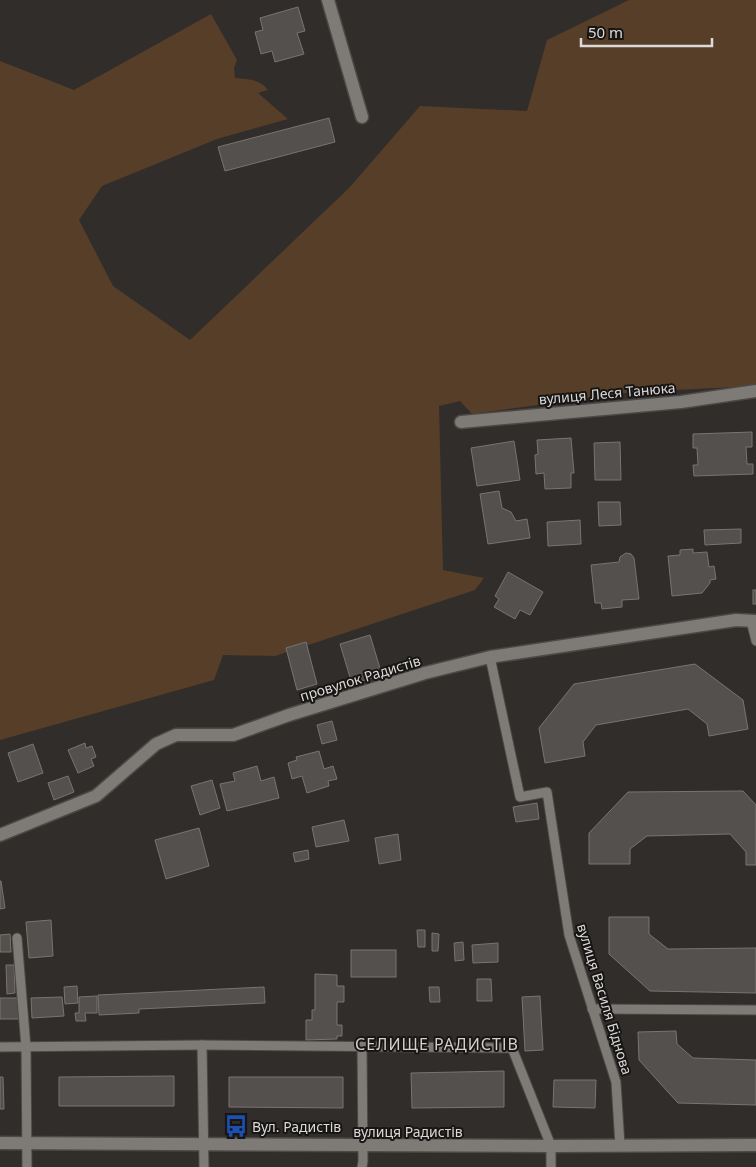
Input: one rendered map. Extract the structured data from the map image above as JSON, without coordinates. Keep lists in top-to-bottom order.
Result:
{
  "streets": {
    "street": ["вулиця Леся Танюка", "провулок Радистів", "вулиця Радистів"],
    "lane": ["вулиця Василя Біднова"]
  },
  "crossings": [
    ["провулок Радистів", "вулиця Василя Біднова"],
    ["вулиця Василя Біднова", "вулиця Радистів"]
  ],
  "districts": ["СЕЛИЩЕ РАДИСТІВ"],
  "places": {
    "bus stop": ["Вул. Радистів"]
  },
  "scale_bar": "50 m"
}
